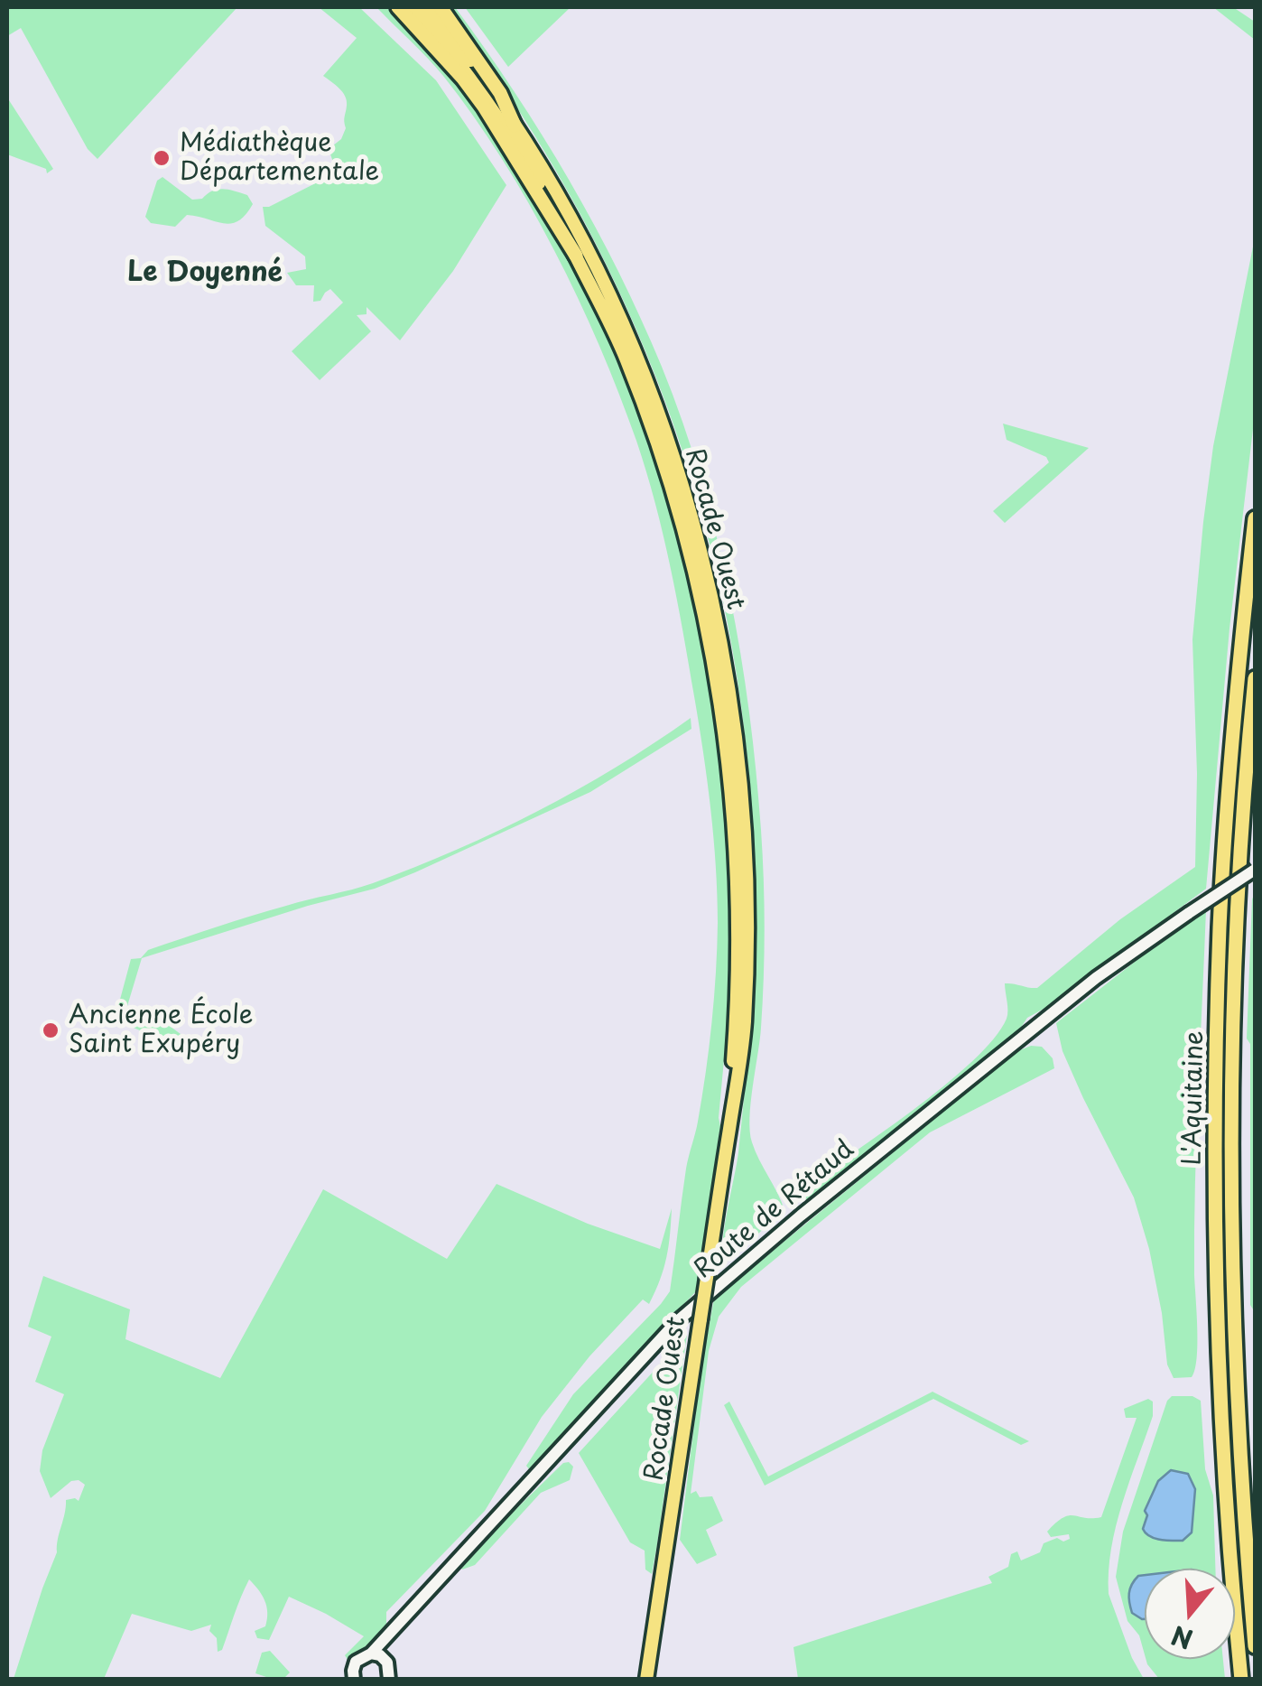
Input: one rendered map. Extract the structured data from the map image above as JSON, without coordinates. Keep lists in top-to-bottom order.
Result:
{
  "streets": {
    "highway": ["L'Aquitaine"],
    "main road": ["Rocade Ouest", "Route de Rétaud"]
  },
  "districts": ["Le Doyenné"],
  "places": ["Médiathèque Départementale", "Ancienne École Saint Exupéry"],
  "north": "bottom"
}
